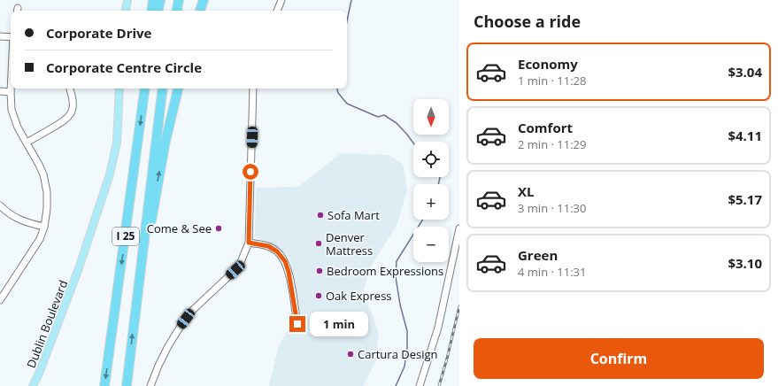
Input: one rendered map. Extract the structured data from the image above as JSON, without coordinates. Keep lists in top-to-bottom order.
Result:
{
  "streets": {
    "highway": ["I 25"],
    "main road": ["Dublin Boulevard"]
  },
  "places": [
    "Sofa Mart",
    "Come & See",
    "Denver Mattress",
    "Bedroom Expressions",
    "Oak Express",
    "Cartura Design"
  ],
  "north": "bottom",
  "page": {
    "heading": "Choose a ride",
    "banner": ["Corporate Drive", "Corporate Centre Circle"],
    "list": [
      {
        "name": "Economy",
        "note": "1 min · 11:28",
        "value": "$3.04"
      },
      {
        "name": "Comfort",
        "note": "2 min · 11:29",
        "value": "$4.11"
      },
      {
        "name": "XL",
        "note": "3 min · 11:30",
        "value": "$5.17"
      },
      {
        "name": "Green",
        "note": "4 min · 11:31",
        "value": "$3.10"
      }
    ],
    "map_buttons": ["+", "−"],
    "bubble": "1 min",
    "buttons": "Confirm"
  }
}
